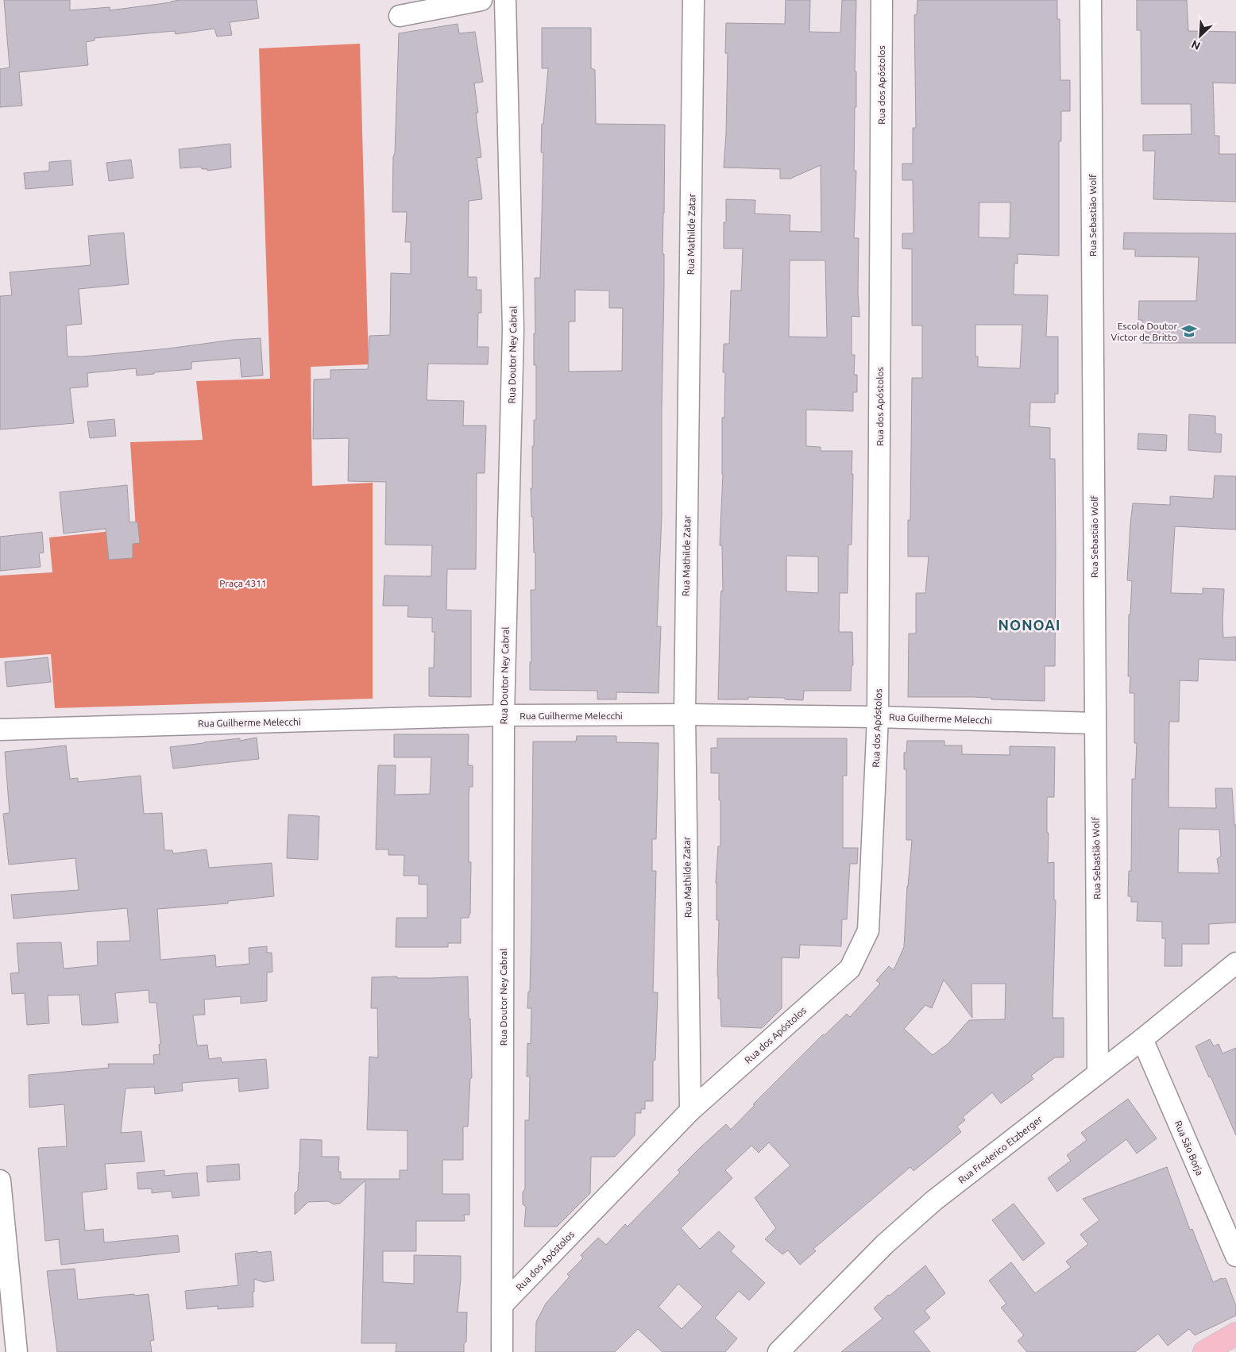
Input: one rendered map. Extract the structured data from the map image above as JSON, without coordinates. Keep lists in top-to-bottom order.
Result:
{
  "streets": {
    "street": [
      "Rua dos Apóstolos",
      "Rua Sebastião Wolf",
      "Rua Mathilde Zatar",
      "Rua Doutor Ney Cabral",
      "Rua Guilherme Melecchi",
      "Rua São Borja",
      "Rua Frederico Etzberger"
    ]
  },
  "crossings": [
    ["Rua dos Apóstolos", "Rua Mathilde Zatar"],
    ["Rua dos Apóstolos", "Rua Doutor Ney Cabral"],
    ["Rua dos Apóstolos", "Rua Guilherme Melecchi"],
    ["Rua Sebastião Wolf", "Rua Guilherme Melecchi"],
    ["Rua Sebastião Wolf", "Rua Frederico Etzberger"],
    ["Rua Mathilde Zatar", "Rua Guilherme Melecchi"],
    ["Rua Doutor Ney Cabral", "Rua Guilherme Melecchi"],
    ["Rua São Borja", "Rua Frederico Etzberger"]
  ],
  "districts": ["NONOAI"],
  "parks": ["Praça 4311"],
  "places": {
    "school or university": ["Escola Doutor Victor de Britto"]
  },
  "north": "bottom left"
}
